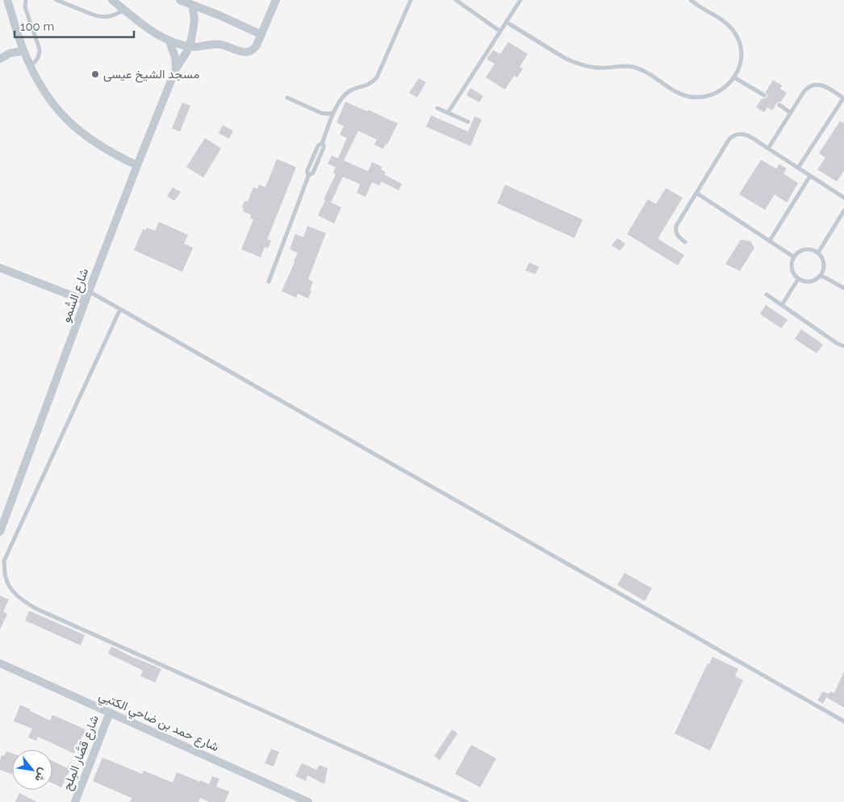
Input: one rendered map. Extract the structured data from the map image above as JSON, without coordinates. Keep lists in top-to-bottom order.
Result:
{
  "streets": {
    "street": ["شارع السُّمو", "شارع حمد بن ضاحي الكتبي", "شارع قصَّار المِلح"]
  },
  "crossings": [
    ["شارع حمد بن ضاحي الكتبي", "شارع قصَّار المِلح"]
  ],
  "places": ["مسجد الشيخ عيسى"],
  "scale_bar": "100 m",
  "north": "bottom right"
}
